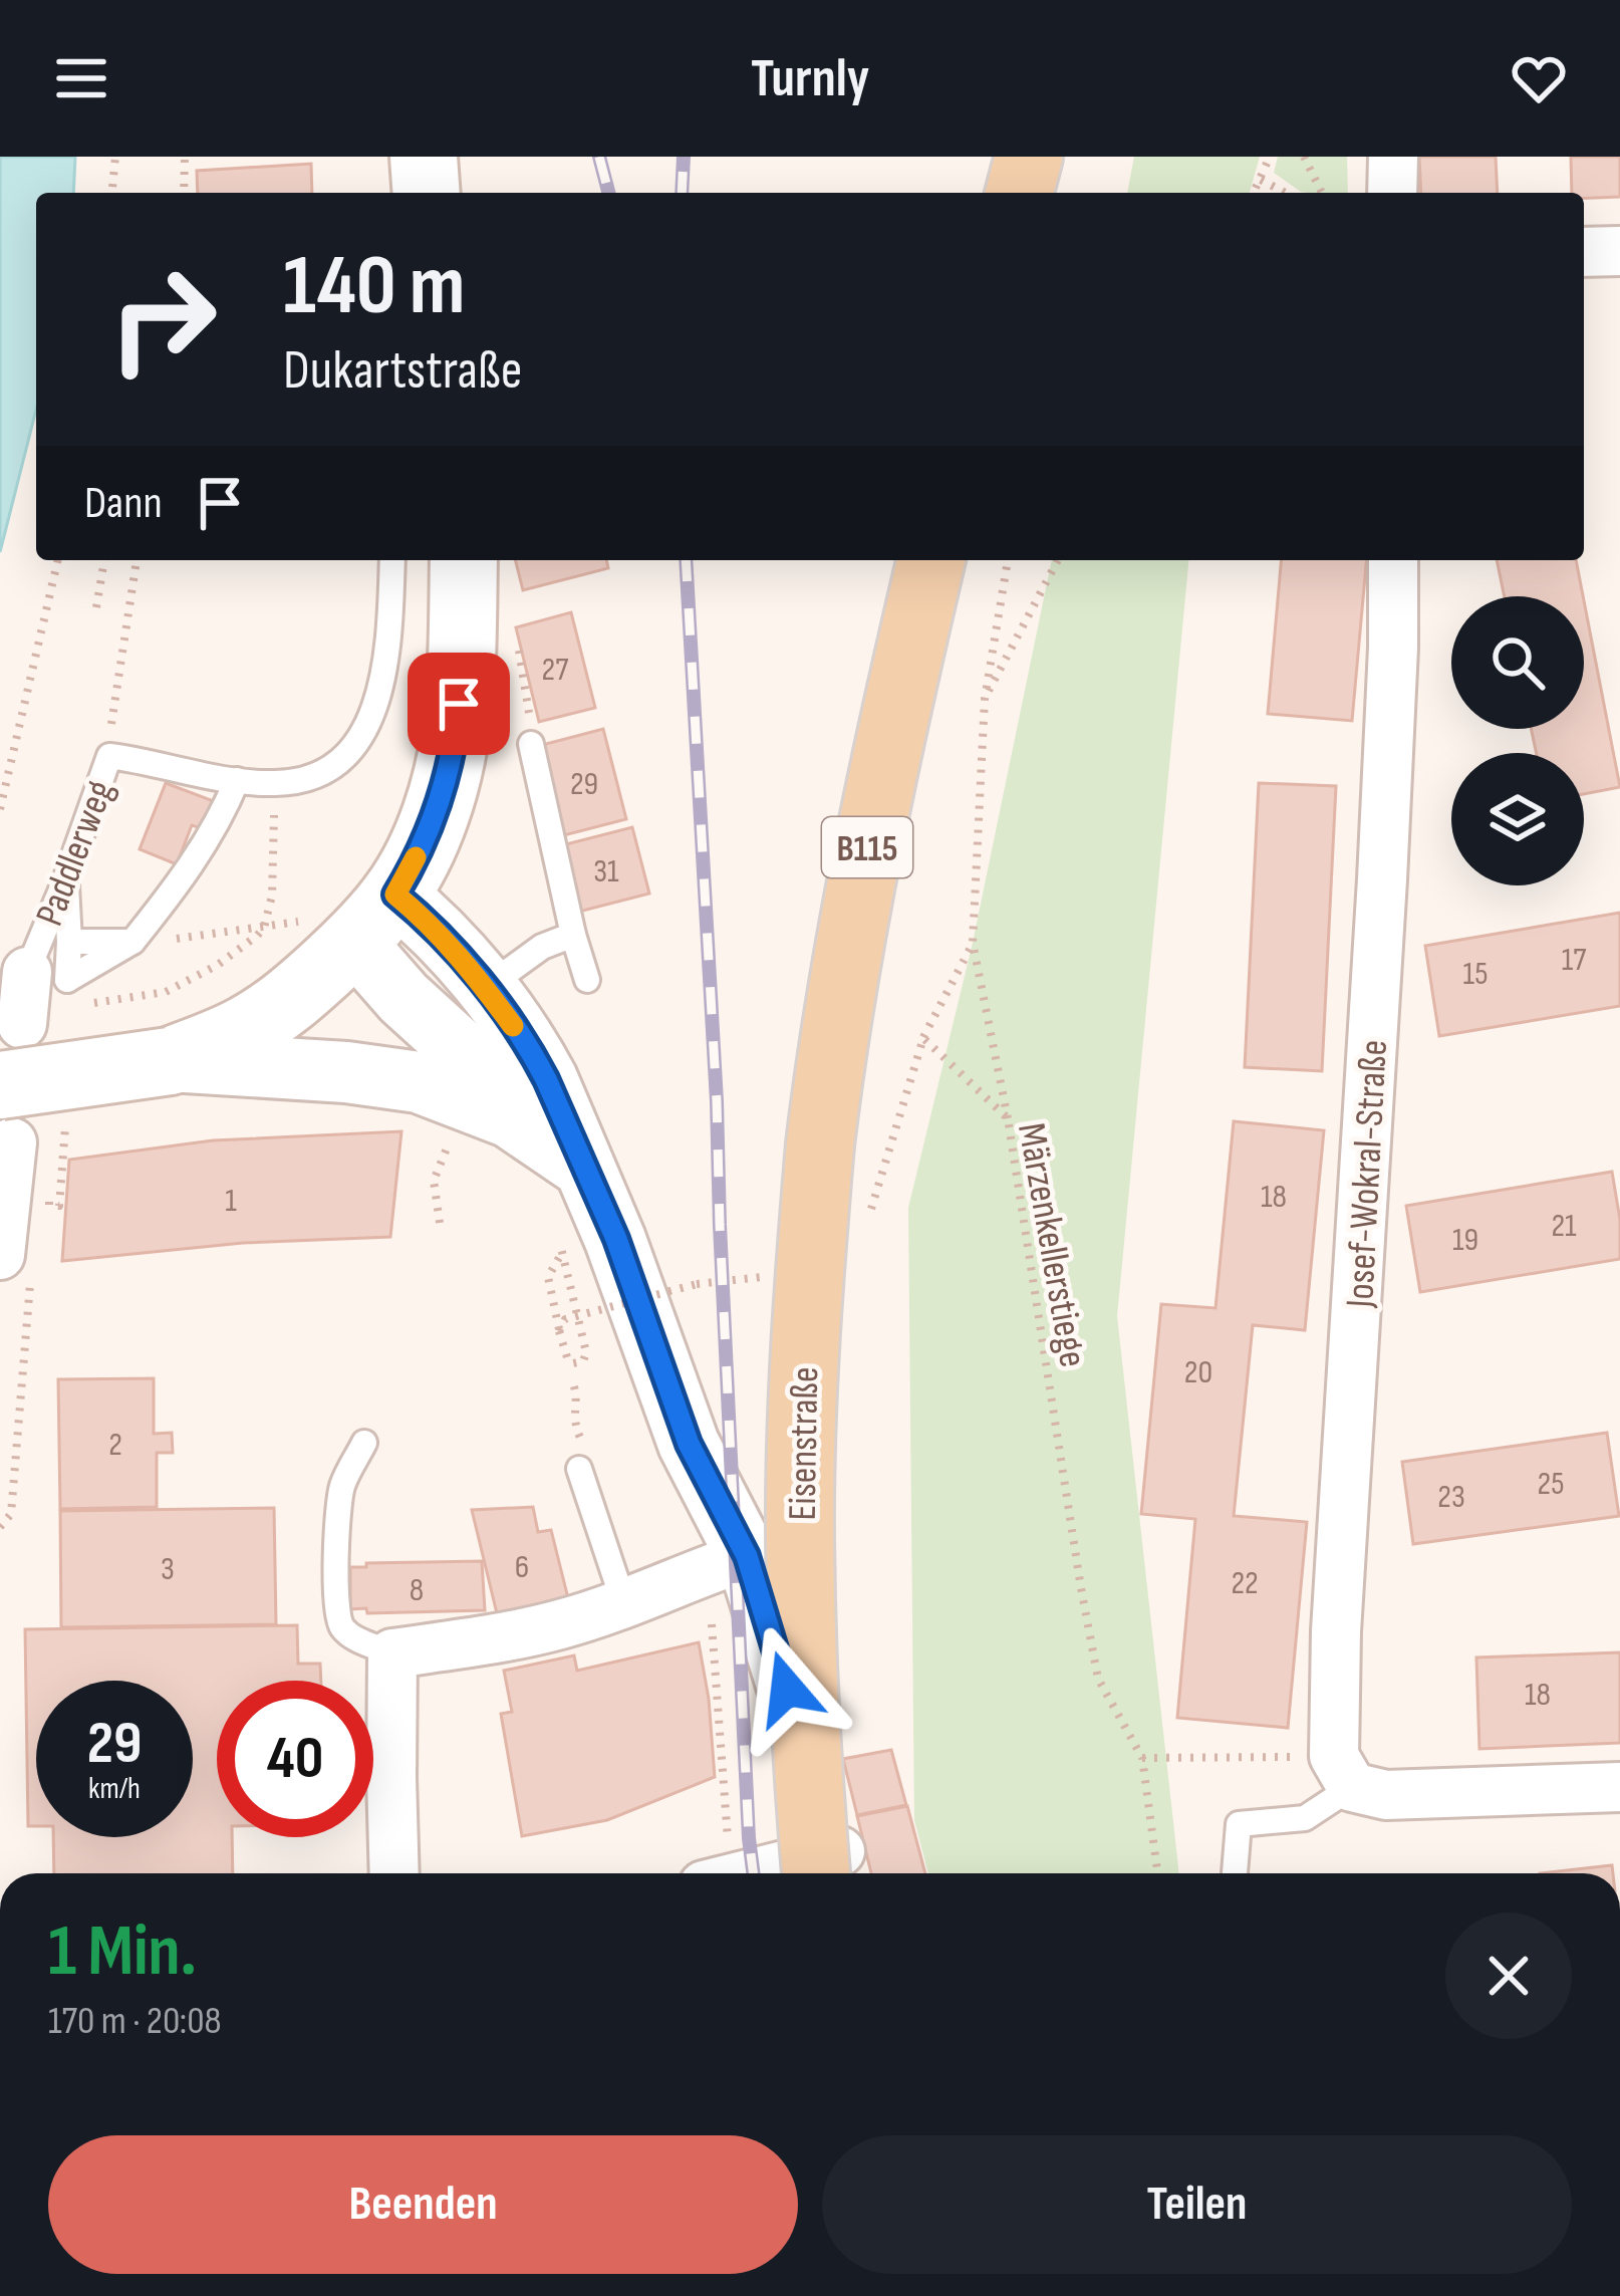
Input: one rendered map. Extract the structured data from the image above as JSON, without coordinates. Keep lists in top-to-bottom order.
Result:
{
  "streets": {
    "main road": ["B115", "Eisenstraße"],
    "street": ["Josef-Wokral-Straße"],
    "lane": ["Paddlerweg"],
    "path": ["Märzenkellerstiege"]
  },
  "house_numbers": [
    "27",
    "29",
    "31",
    "17",
    "15",
    "18",
    "1",
    "21",
    "19",
    "20",
    "2",
    "25",
    "23",
    "6",
    "3",
    "22",
    "8",
    "18"
  ],
  "page": {
    "header": "Turnly",
    "turn": ["140 m", "Dukartstraße"],
    "then": "Dann",
    "speed": "29 km/h",
    "limit": "40",
    "heading": ["1 Min.", "170 m · 20:08"],
    "buttons": ["Beenden", "Teilen"]
  }
}
